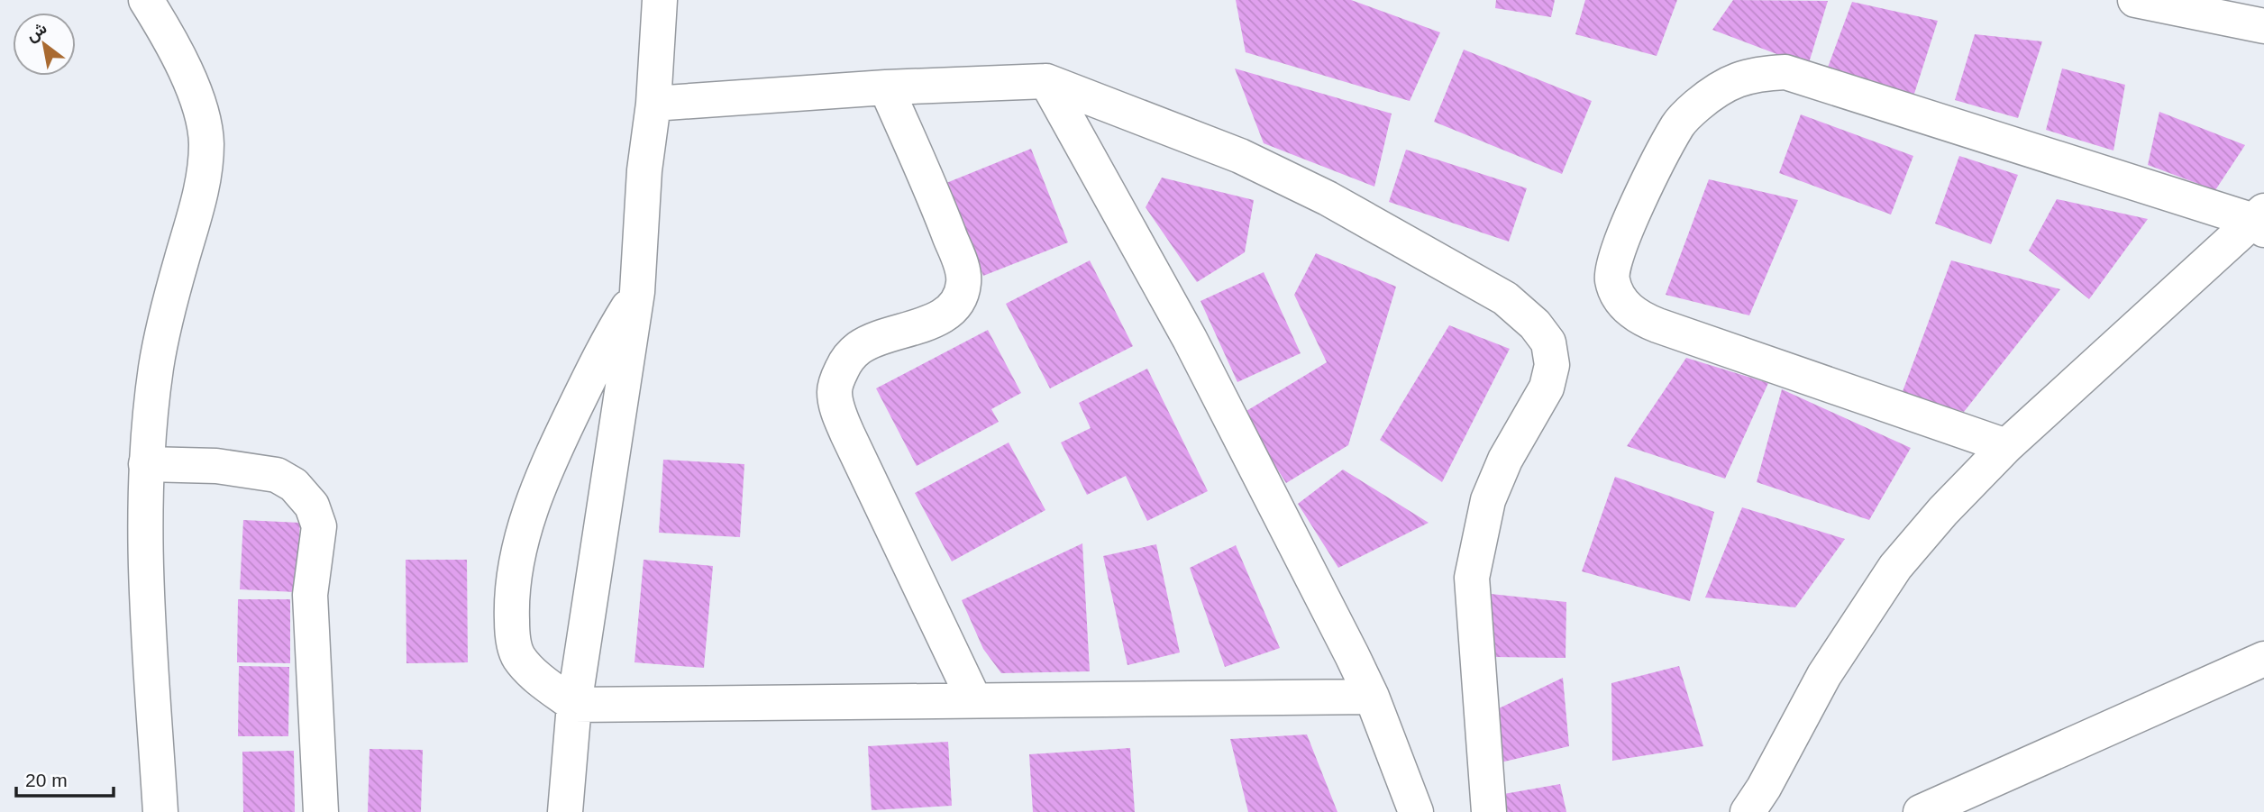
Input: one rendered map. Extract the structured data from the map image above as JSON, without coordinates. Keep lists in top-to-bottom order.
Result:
{
  "scale_bar": "20 m",
  "north": "top left"
}
